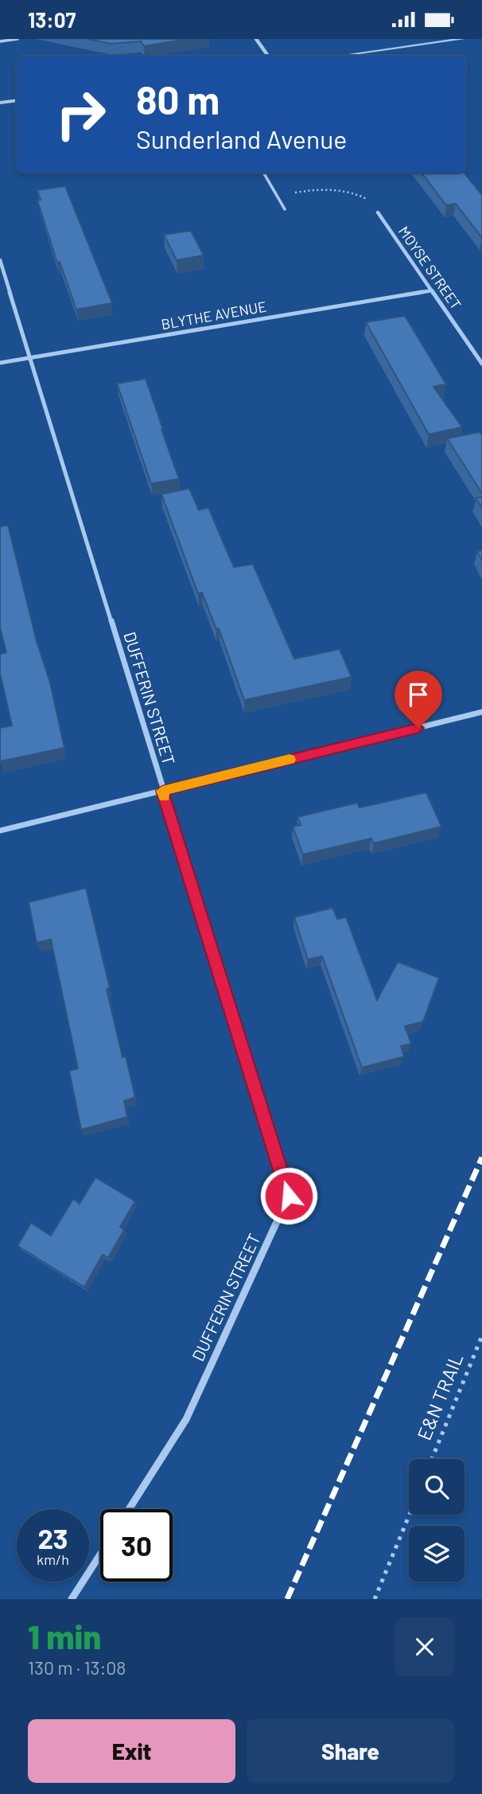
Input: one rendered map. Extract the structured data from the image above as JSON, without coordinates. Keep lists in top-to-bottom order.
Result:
{
  "streets": {
    "street": ["MOYSE STREET", "BLYTHE AVENUE", "DUFFERIN STREET"],
    "path": ["E&N TRAIL"]
  },
  "crossings": [
    ["MOYSE STREET", "BLYTHE AVENUE"],
    ["BLYTHE AVENUE", "DUFFERIN STREET"]
  ],
  "page": {
    "status": "13:07",
    "turn": ["80 m", "Sunderland Avenue"],
    "speed": "23 km/h",
    "limit": "30",
    "heading": ["1 min", "130 m · 13:08"],
    "buttons": ["Exit", "Share"]
  }
}
